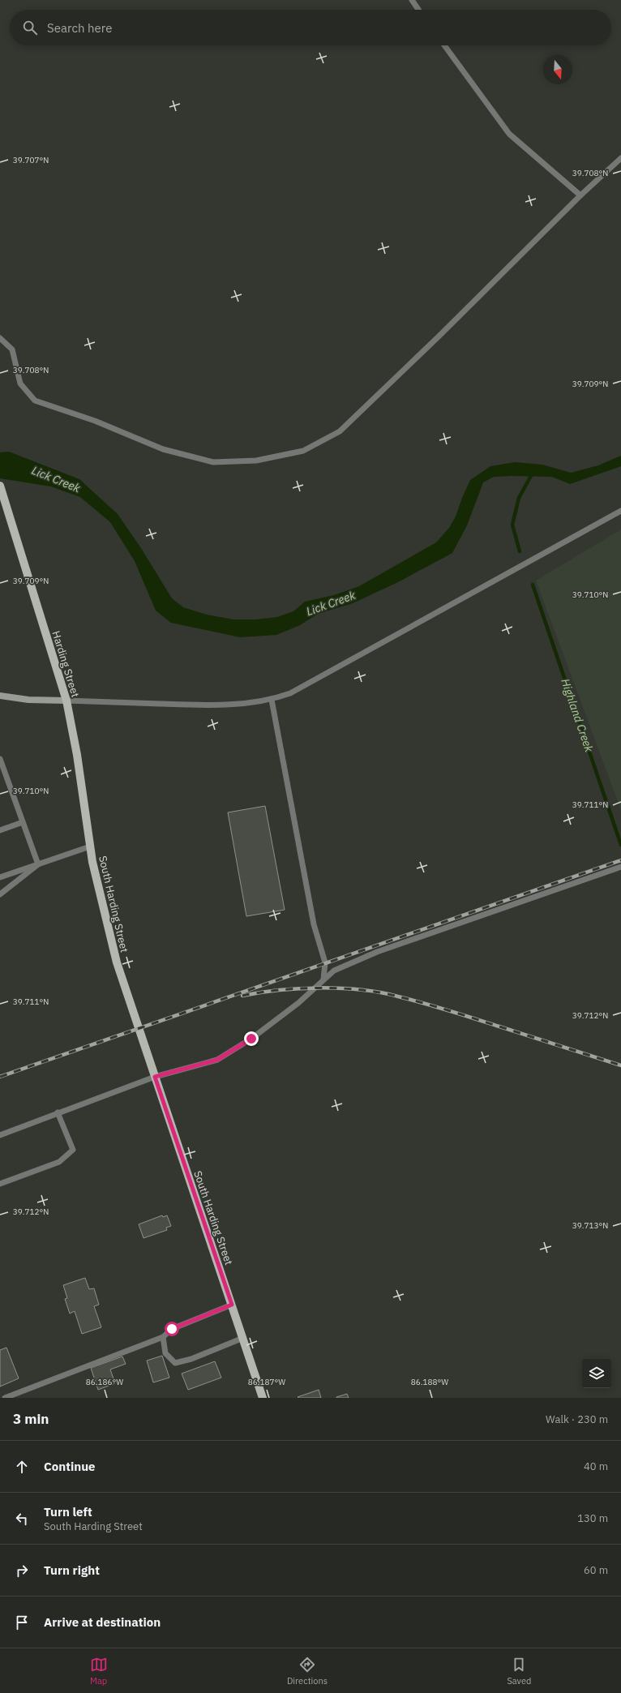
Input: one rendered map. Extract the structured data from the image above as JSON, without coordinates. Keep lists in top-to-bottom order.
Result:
{
  "streets": {
    "main road": ["Harding Street", "South Harding Street"]
  },
  "crossings": [
    ["Harding Street", "South Harding Street"]
  ],
  "water": ["Lick Creek", "Highland Creek"],
  "north": "bottom",
  "page": {
    "search": "Search here",
    "heading": ["3 min", "Walk · 230 m"],
    "list": [
      ["Continue", "40 m"],
      ["Turn left", "South Harding Street", "130 m"],
      ["Turn right", "60 m"],
      "Arrive at destination"
    ],
    "nav": ["Map", "Directions", "Saved"]
  },
  "coordinates": [
    "39.707°N",
    "39.708°N",
    "39.709°N",
    "39.710°N",
    "39.711°N",
    "39.712°N",
    "39.713°N",
    "86.186°W",
    "86.187°W",
    "86.188°W"
  ]
}
